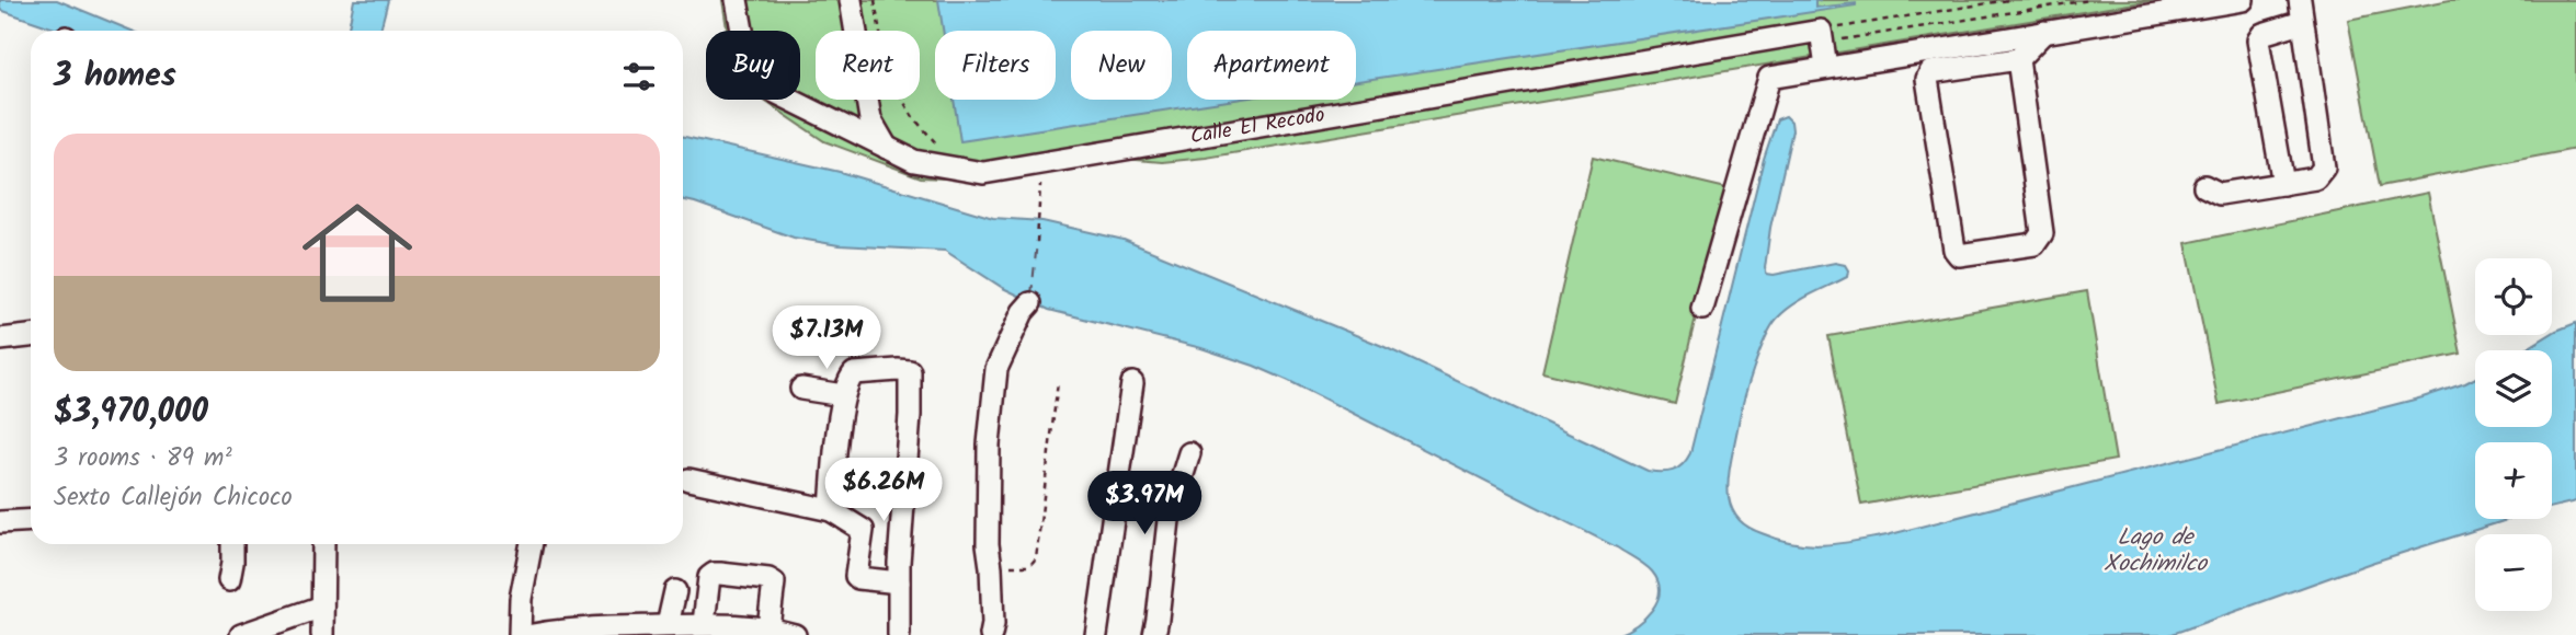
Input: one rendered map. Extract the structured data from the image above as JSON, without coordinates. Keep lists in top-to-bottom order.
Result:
{
  "streets": {
    "street": ["Calle El Recodo"]
  },
  "water": ["Lago de Xochimilco"],
  "page": {
    "chip": [
      "Buy",
      "Rent",
      "Filters",
      "New",
      "Apartment"
    ],
    "heading": "3 homes",
    "list": [
      {
        "name": "$3,970,000",
        "note": "3 rooms · 89 m² · Sexto Callejón Chicoco"
      }
    ],
    "map_buttons": ["+", "−"],
    "price": ["$7.13M", "$6.26M", "$3.97M"]
  }
}
